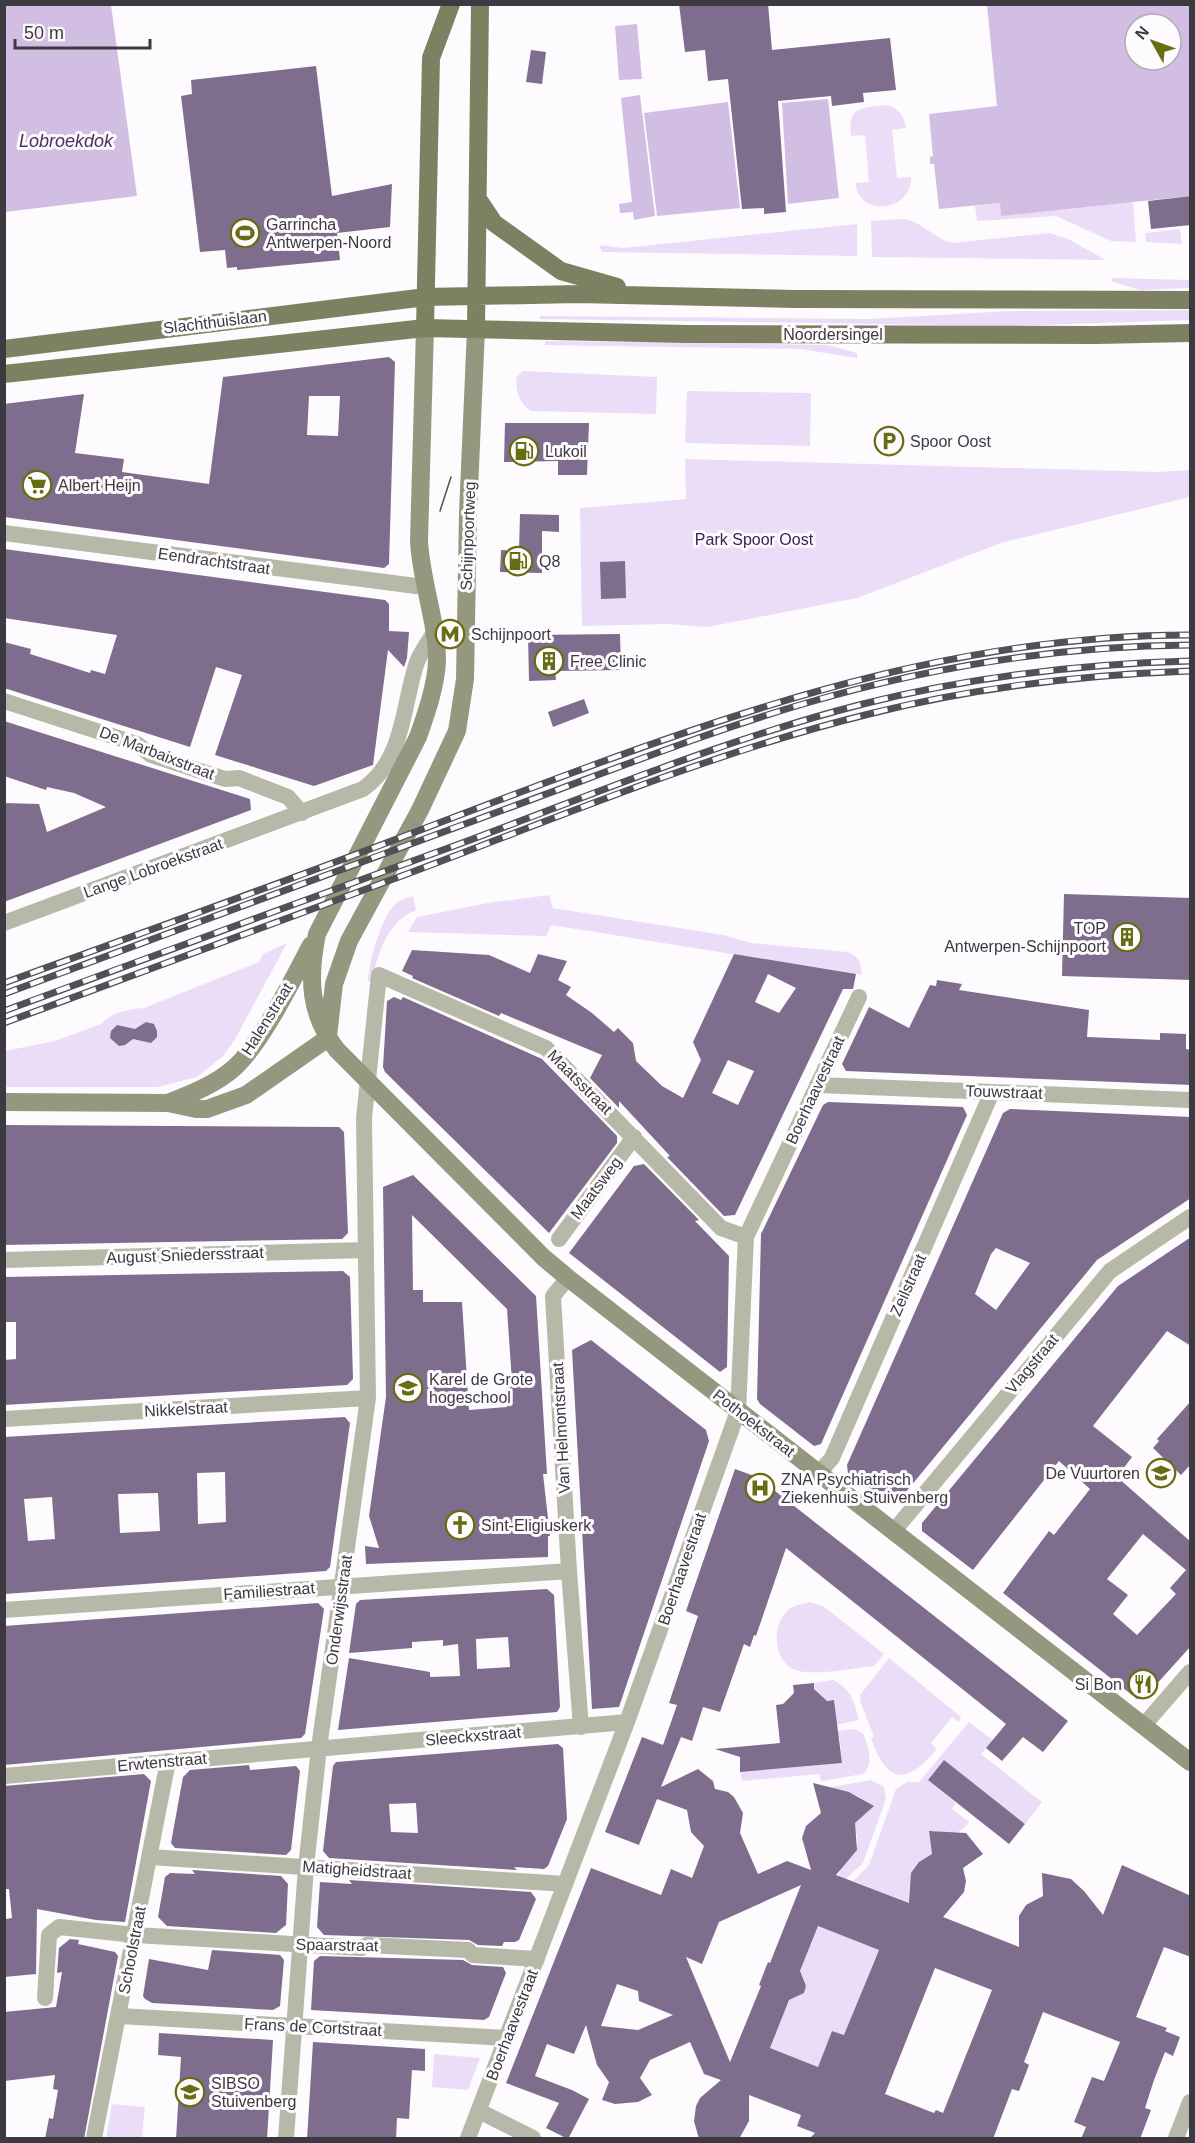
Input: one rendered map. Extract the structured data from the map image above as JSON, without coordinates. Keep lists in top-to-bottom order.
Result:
{
  "streets": {
    "main road": ["Slachthuislaan", "Noordersingel", "Schijnpoortweg"],
    "street": [
      "Eendrachtstraat",
      "De Marbaixstraat",
      "Lange Lobroekstraat",
      "Halenstraat",
      "Maatsstraat",
      "Boerhaavestraat",
      "Touwstraat",
      "Maatsweg",
      "August Sniedersstraat",
      "Zeilstraat",
      "Vlagstraat",
      "Nikkelstraat",
      "Pothoekstraat",
      "Van Helmontstraat",
      "Familiestraat",
      "Onderwijsstraat",
      "Sleeckxstraat",
      "Erwtenstraat",
      "Matigheidstraat",
      "Spaarstraat",
      "Schoolstraat",
      "Frans de Cortstraat"
    ]
  },
  "crossings": [
    ["Slachthuislaan", "Noordersingel"],
    ["Slachthuislaan", "Schijnpoortweg"],
    ["Noordersingel", "Schijnpoortweg"],
    ["Schijnpoortweg", "Halenstraat"],
    ["De Marbaixstraat", "Lange Lobroekstraat"],
    ["Maatsstraat", "Boerhaavestraat"],
    ["Maatsstraat", "Maatsweg"],
    ["Maatsstraat", "Pothoekstraat"],
    ["Maatsstraat", "Onderwijsstraat"],
    ["Boerhaavestraat", "Touwstraat"],
    ["Boerhaavestraat", "Pothoekstraat"],
    ["Boerhaavestraat", "Sleeckxstraat"],
    ["Boerhaavestraat", "Matigheidstraat"],
    ["Boerhaavestraat", "Spaarstraat"],
    ["Boerhaavestraat", "Frans de Cortstraat"],
    ["Touwstraat", "Zeilstraat"],
    ["August Sniedersstraat", "Onderwijsstraat"],
    ["Zeilstraat", "Pothoekstraat"],
    ["Vlagstraat", "Pothoekstraat"],
    ["Nikkelstraat", "Onderwijsstraat"],
    ["Pothoekstraat", "Van Helmontstraat"],
    ["Pothoekstraat", "Onderwijsstraat"],
    ["Van Helmontstraat", "Familiestraat"],
    ["Van Helmontstraat", "Sleeckxstraat"],
    ["Familiestraat", "Onderwijsstraat"],
    ["Onderwijsstraat", "Sleeckxstraat"],
    ["Onderwijsstraat", "Erwtenstraat"],
    ["Onderwijsstraat", "Matigheidstraat"],
    ["Onderwijsstraat", "Spaarstraat"],
    ["Onderwijsstraat", "Frans de Cortstraat"],
    ["Sleeckxstraat", "Erwtenstraat"],
    ["Erwtenstraat", "Schoolstraat"],
    ["Matigheidstraat", "Schoolstraat"],
    ["Spaarstraat", "Schoolstraat"],
    ["Schoolstraat", "Frans de Cortstraat"]
  ],
  "water": ["Lobroekdok"],
  "parks": ["Park Spoor Oost"],
  "places": {
    "sports": ["Garrincha Antwerpen-Noord"],
    "parking": ["Spoor Oost"],
    "fuel station": ["Lukoil", "Q8"],
    "supermarket": ["Albert Heijn"],
    "metro station": ["Schijnpoort"],
    "building": ["Free Clinic", "TOP Antwerpen-Schijnpoort"],
    "school or university": ["Karel de Grote hogeschool", "De Vuurtoren", "SIBSO Stuivenberg"],
    "hospital": ["ZNA Psychiatrisch Ziekenhuis Stuivenberg"],
    "church": ["Sint-Eligiuskerk"],
    "restaurant": ["Si Bon"]
  },
  "scale_bar": "50 m",
  "north": "top left"
}
